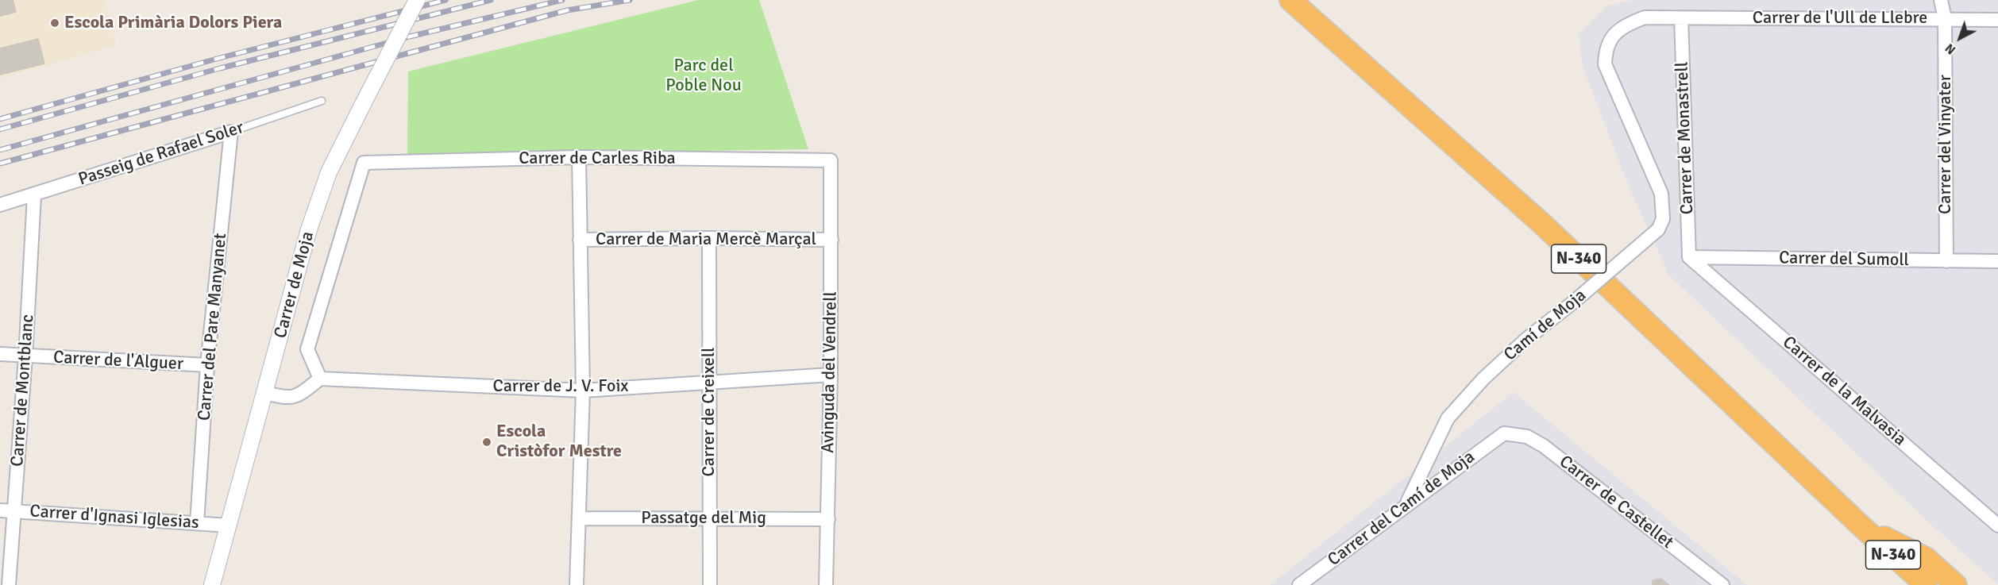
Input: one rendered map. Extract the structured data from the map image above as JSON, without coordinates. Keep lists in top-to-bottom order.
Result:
{
  "streets": {
    "highway": ["N-340"],
    "street": [
      "Carrer de l'Ull de Llebre",
      "Carrer de Monastrell",
      "Carrer del Vinyater",
      "Passeig de Rafael Soler",
      "Carrer de Carles Riba",
      "Carrer de Maria Mercè Marçal",
      "Carrer del Sumoll",
      "Carrer de Moja",
      "Camí de Moja",
      "Carrer del Pare Manyanet",
      "Carrer de l'Alguer",
      "Avinguda del Vendrell",
      "Carrer de J. V. Foix",
      "Carrer de Montblanc",
      "Carrer de la Malvasia",
      "Carrer de Creixell",
      "Carrer de Castellet",
      "Carrer del Camí de Moja",
      "Carrer d'Ignasi Iglesias",
      "Passatge del Mig"
    ]
  },
  "crossings": [
    ["Carrer de l'Ull de Llebre", "Carrer de Monastrell"],
    ["Carrer de l'Ull de Llebre", "Carrer del Vinyater"],
    ["Carrer de l'Ull de Llebre", "Camí de Moja"],
    ["Carrer de Monastrell", "Carrer del Sumoll"],
    ["Carrer de Monastrell", "Camí de Moja"],
    ["Carrer de Monastrell", "Carrer de la Malvasia"],
    ["Carrer del Vinyater", "Carrer del Sumoll"],
    ["Passeig de Rafael Soler", "Carrer del Pare Manyanet"],
    ["Passeig de Rafael Soler", "Carrer de Montblanc"],
    ["Carrer de Carles Riba", "Avinguda del Vendrell"],
    ["Carrer de Carles Riba", "Carrer de J. V. Foix"],
    ["Carrer de Maria Mercè Marçal", "Avinguda del Vendrell"],
    ["Carrer de Maria Mercè Marçal", "Carrer de Creixell"],
    ["Carrer del Sumoll", "Carrer de la Malvasia"],
    ["Carrer de Moja", "Carrer d'Ignasi Iglesias"],
    ["Camí de Moja", "Carrer del Camí de Moja"],
    ["Carrer del Pare Manyanet", "Carrer de l'Alguer"],
    ["Carrer del Pare Manyanet", "Carrer d'Ignasi Iglesias"],
    ["Carrer de l'Alguer", "Carrer de Montblanc"],
    ["Avinguda del Vendrell", "Carrer de J. V. Foix"],
    ["Avinguda del Vendrell", "Passatge del Mig"],
    ["Carrer de J. V. Foix", "Carrer de Creixell"],
    ["Carrer de Montblanc", "Carrer d'Ignasi Iglesias"],
    ["Carrer de Creixell", "Passatge del Mig"],
    ["Carrer de Castellet", "Carrer del Camí de Moja"]
  ],
  "parks": ["Parc del Poble Nou"],
  "places": ["Escola Primària Dolors Piera", "Escola Cristòfor Mestre"],
  "north": "bottom left"
}
